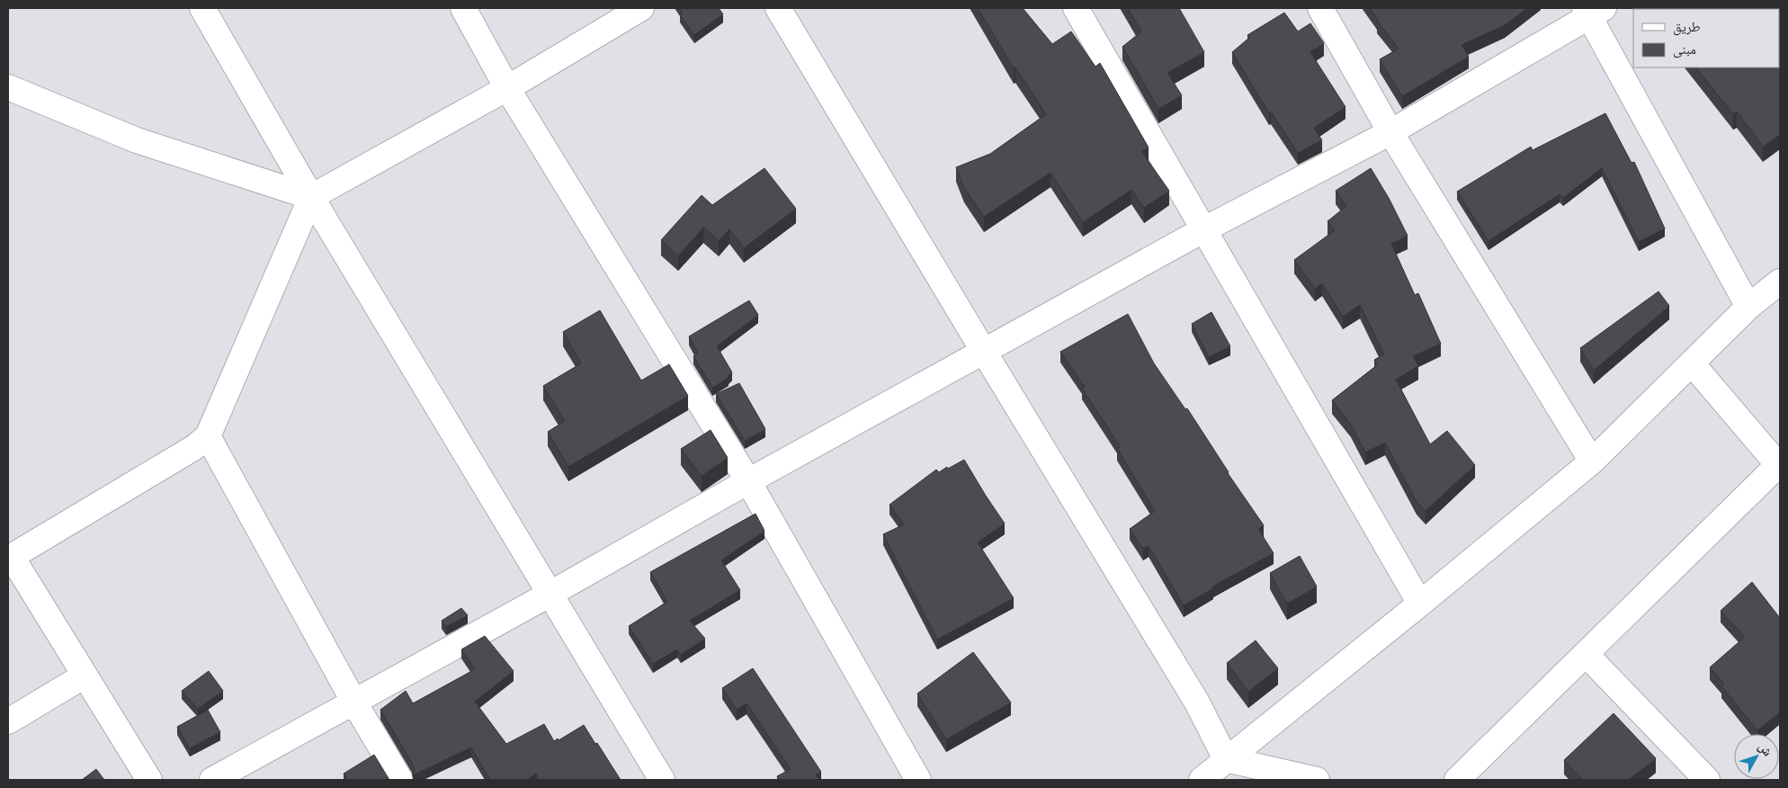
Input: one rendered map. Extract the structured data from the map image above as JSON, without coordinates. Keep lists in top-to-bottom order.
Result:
{
  "legend": ["طريق", "مبنى"],
  "north": "top right"
}
